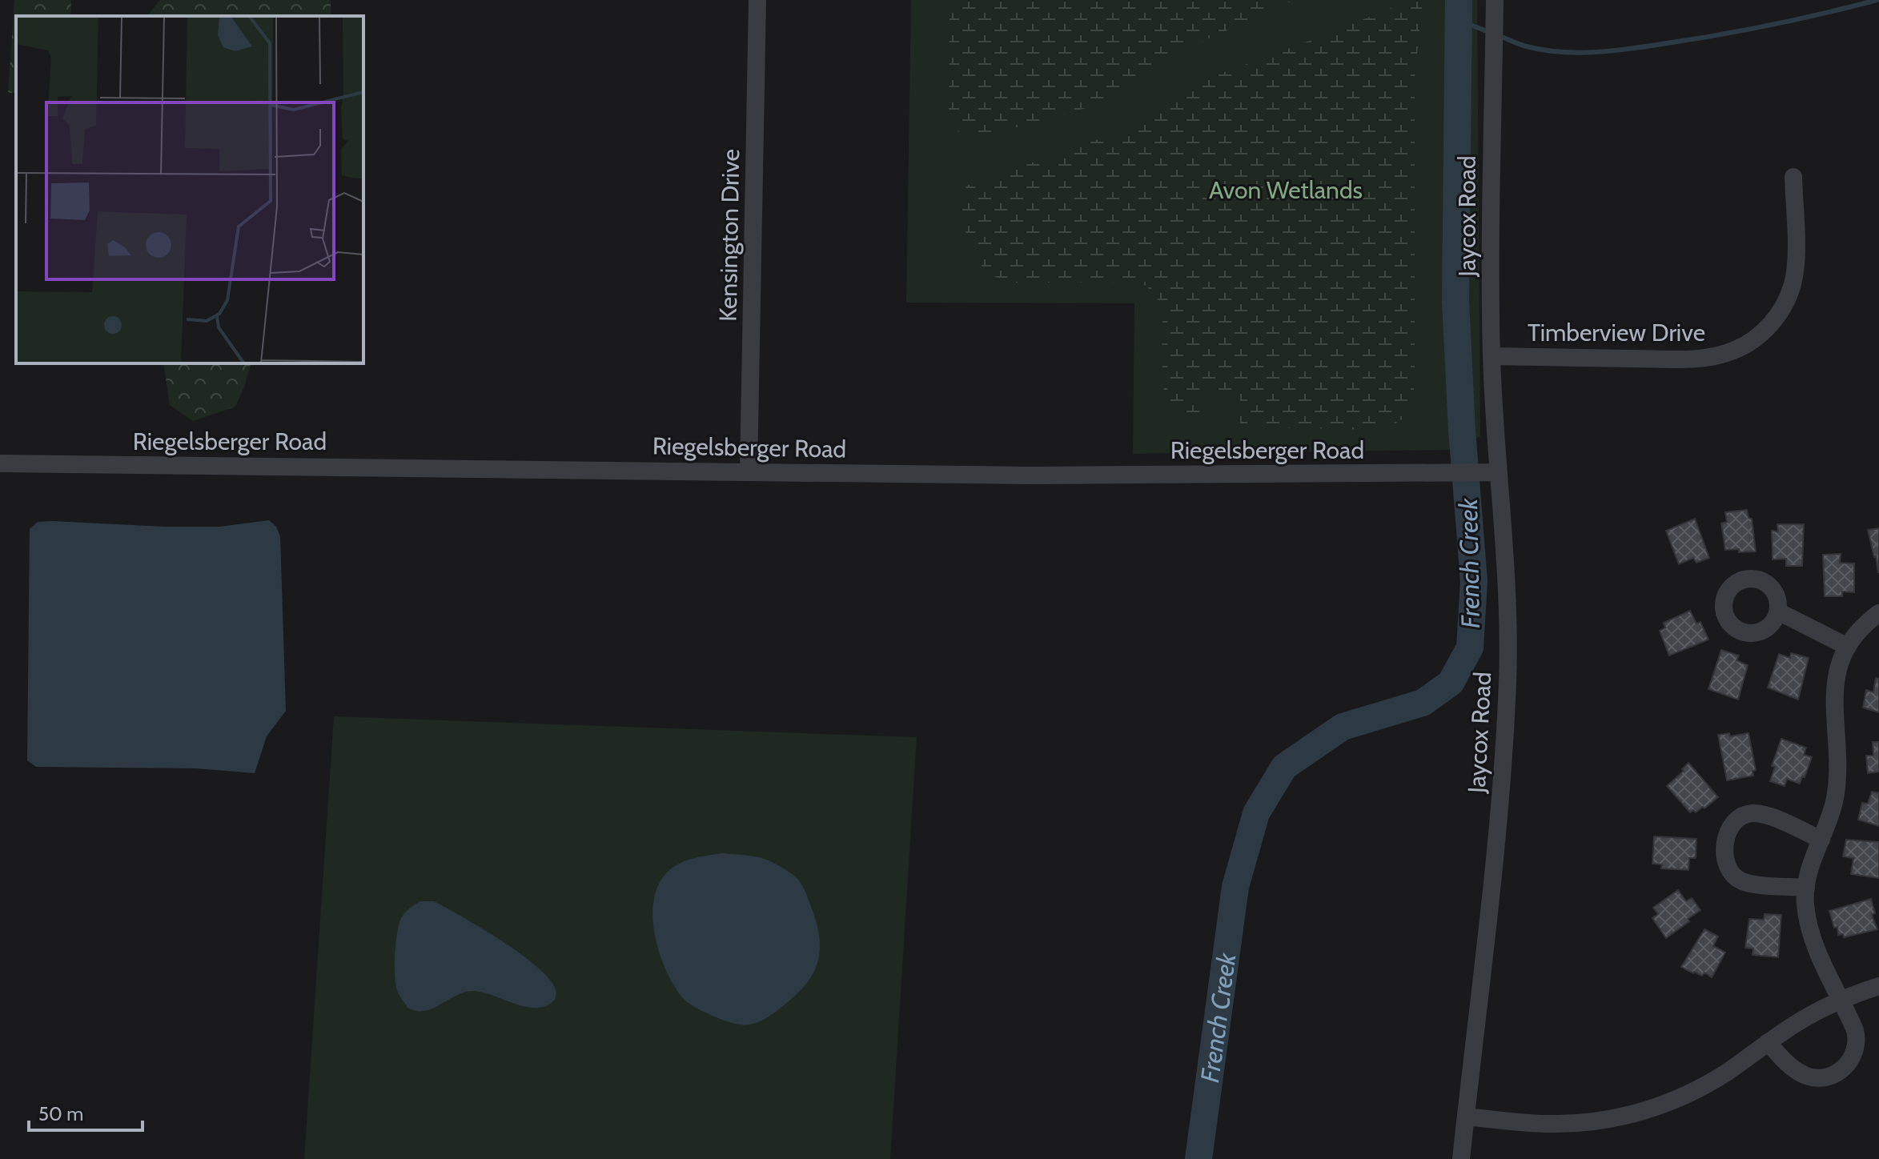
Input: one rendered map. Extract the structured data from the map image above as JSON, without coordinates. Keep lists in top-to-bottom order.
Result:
{
  "streets": {
    "street": [
      "Jaycox Road",
      "Kensington Drive",
      "Timberview Drive",
      "Riegelsberger Road"
    ]
  },
  "crossings": [
    ["Jaycox Road", "Timberview Drive"],
    ["Jaycox Road", "Riegelsberger Road"],
    ["Kensington Drive", "Riegelsberger Road"]
  ],
  "water": ["French Creek"],
  "parks": ["Avon Wetlands"],
  "scale_bar": "50 m"
}
